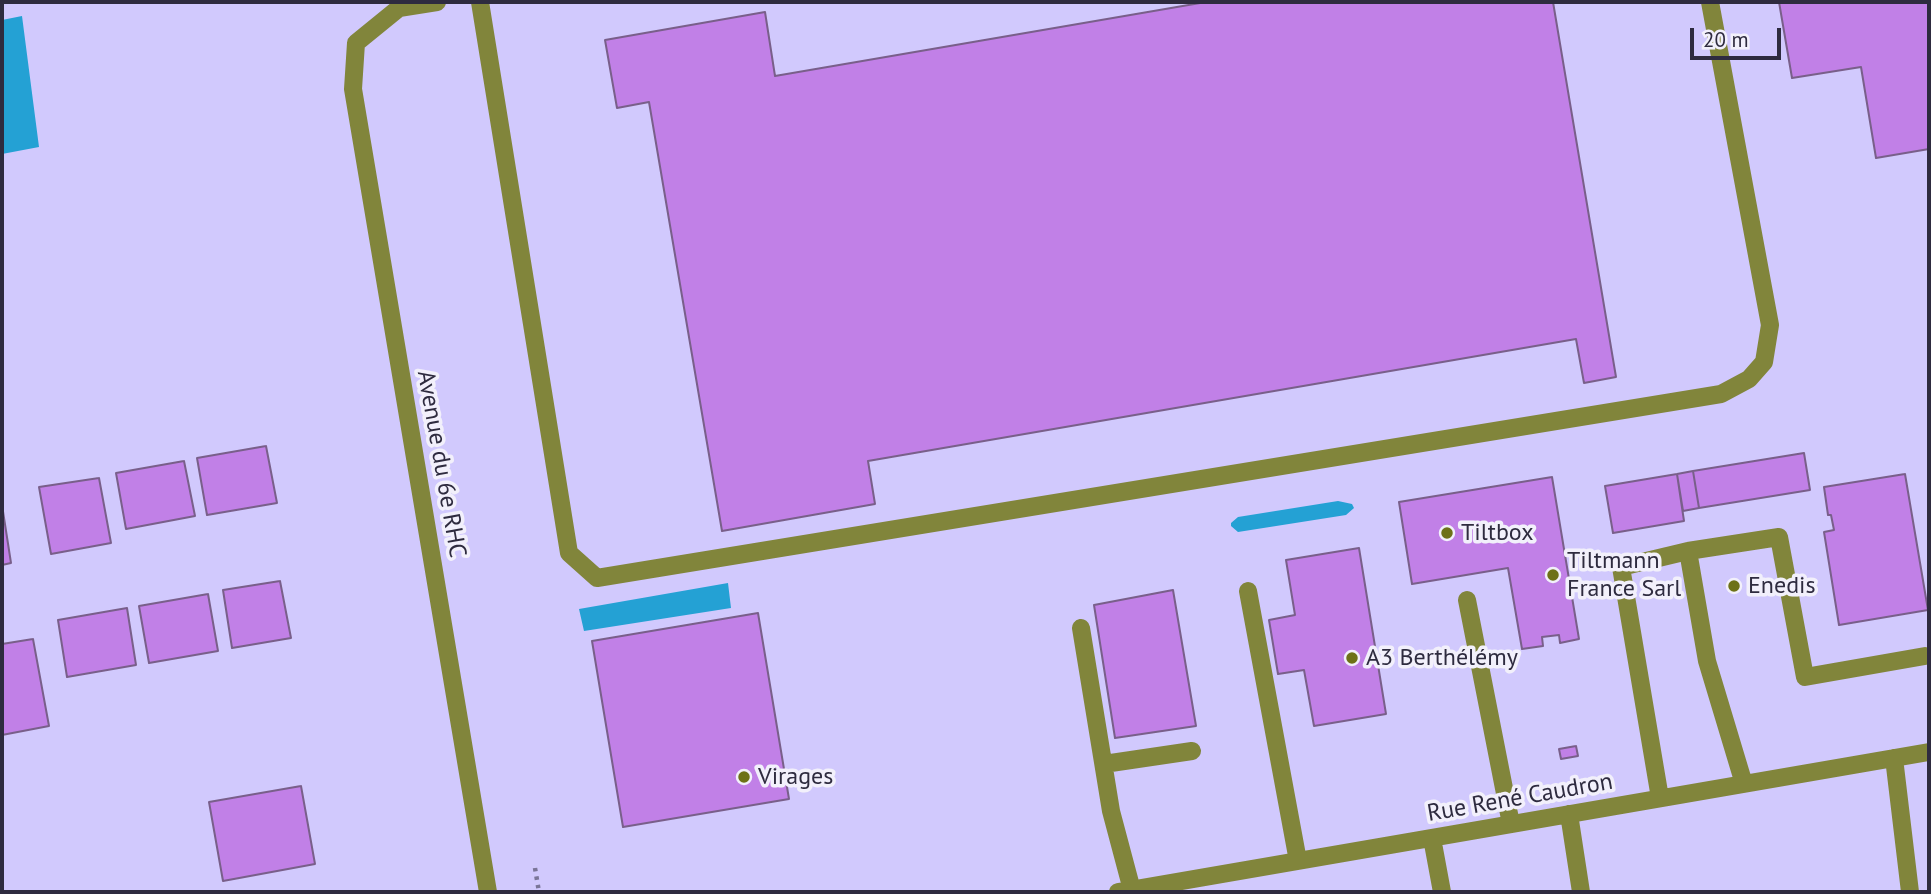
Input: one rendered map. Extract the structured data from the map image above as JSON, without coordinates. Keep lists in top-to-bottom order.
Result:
{
  "streets": {
    "street": ["Avenue du 6e RHC", "Rue René Caudron"]
  },
  "places": [
    "Tiltbox",
    "Tiltmann France Sarl",
    "Enedis",
    "A3 Berthélémy",
    "Virages"
  ],
  "scale_bar": "20 m"
}
